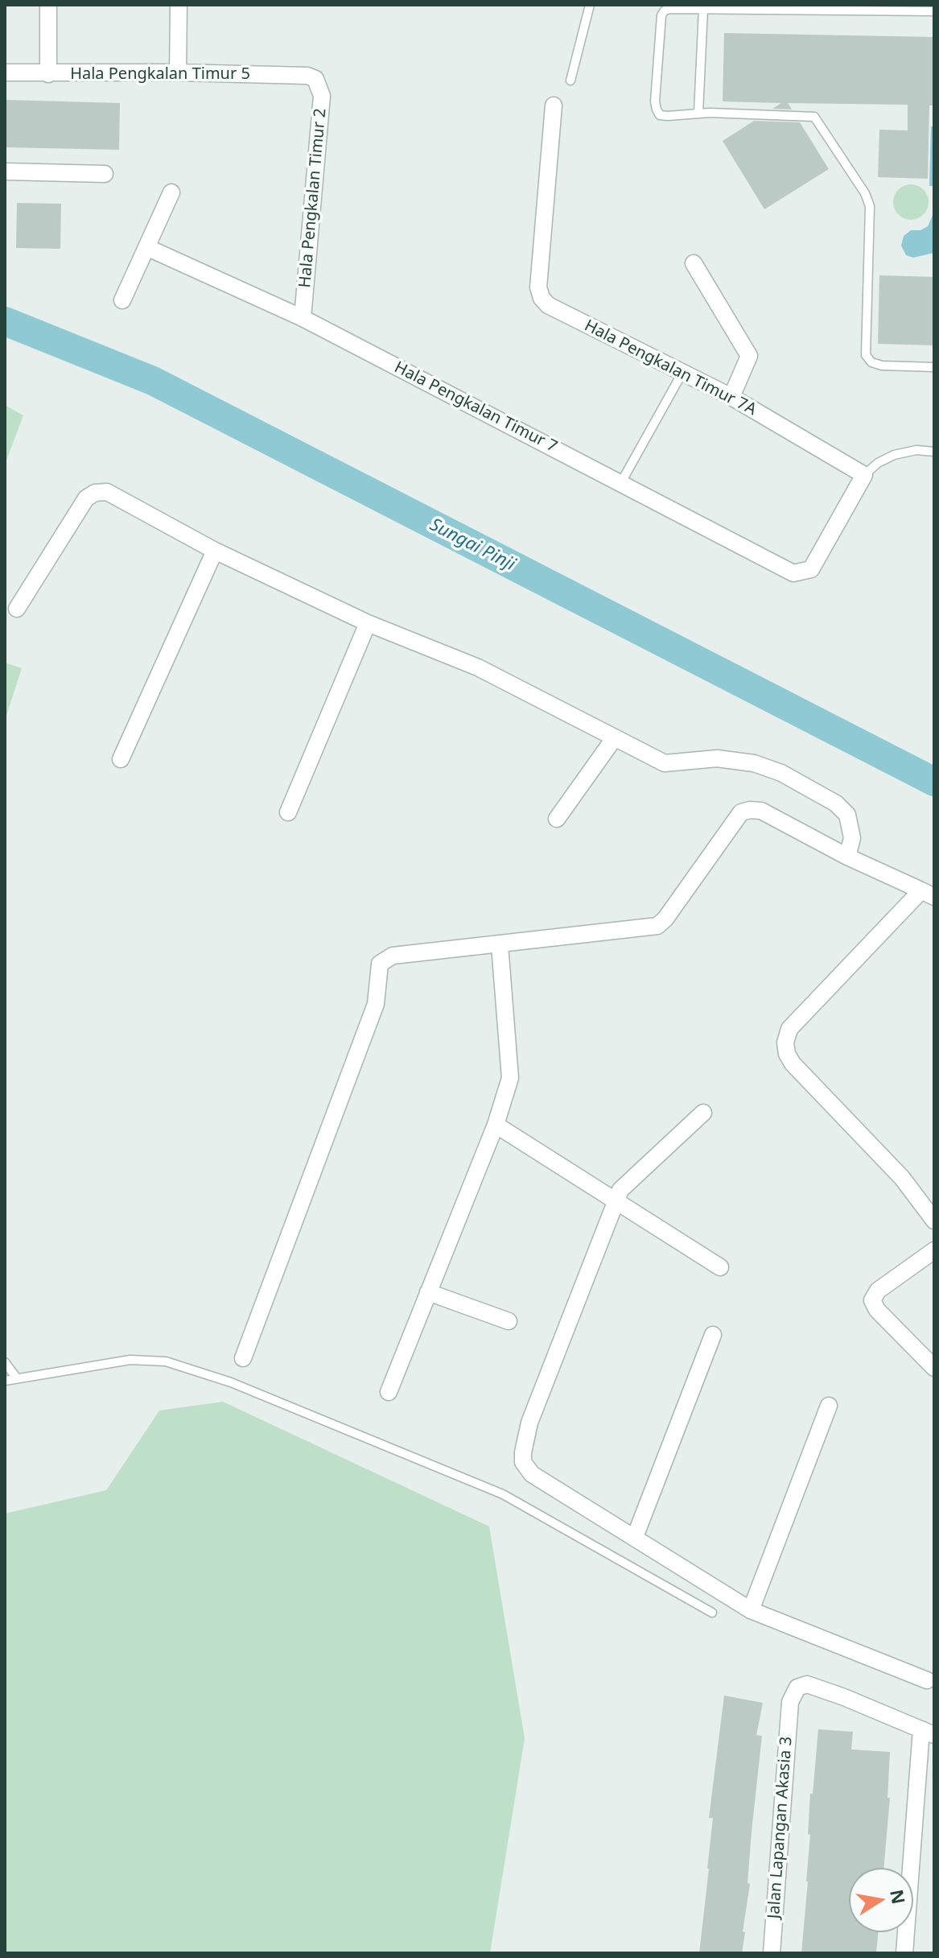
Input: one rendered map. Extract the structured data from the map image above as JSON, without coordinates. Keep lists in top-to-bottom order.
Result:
{
  "streets": {
    "street": [
      "Hala Pengkalan Timur 5",
      "Hala Pengkalan Timur 2",
      "Hala Pengkalan Timur 7A",
      "Hala Pengkalan Timur 7",
      "Jalan Lapangan Akasia 3"
    ]
  },
  "crossings": [
    ["Hala Pengkalan Timur 5", "Hala Pengkalan Timur 2"],
    ["Hala Pengkalan Timur 2", "Hala Pengkalan Timur 7"],
    ["Hala Pengkalan Timur 7A", "Hala Pengkalan Timur 7"]
  ],
  "water": ["Sungai Pinji"],
  "north": "right"
}
